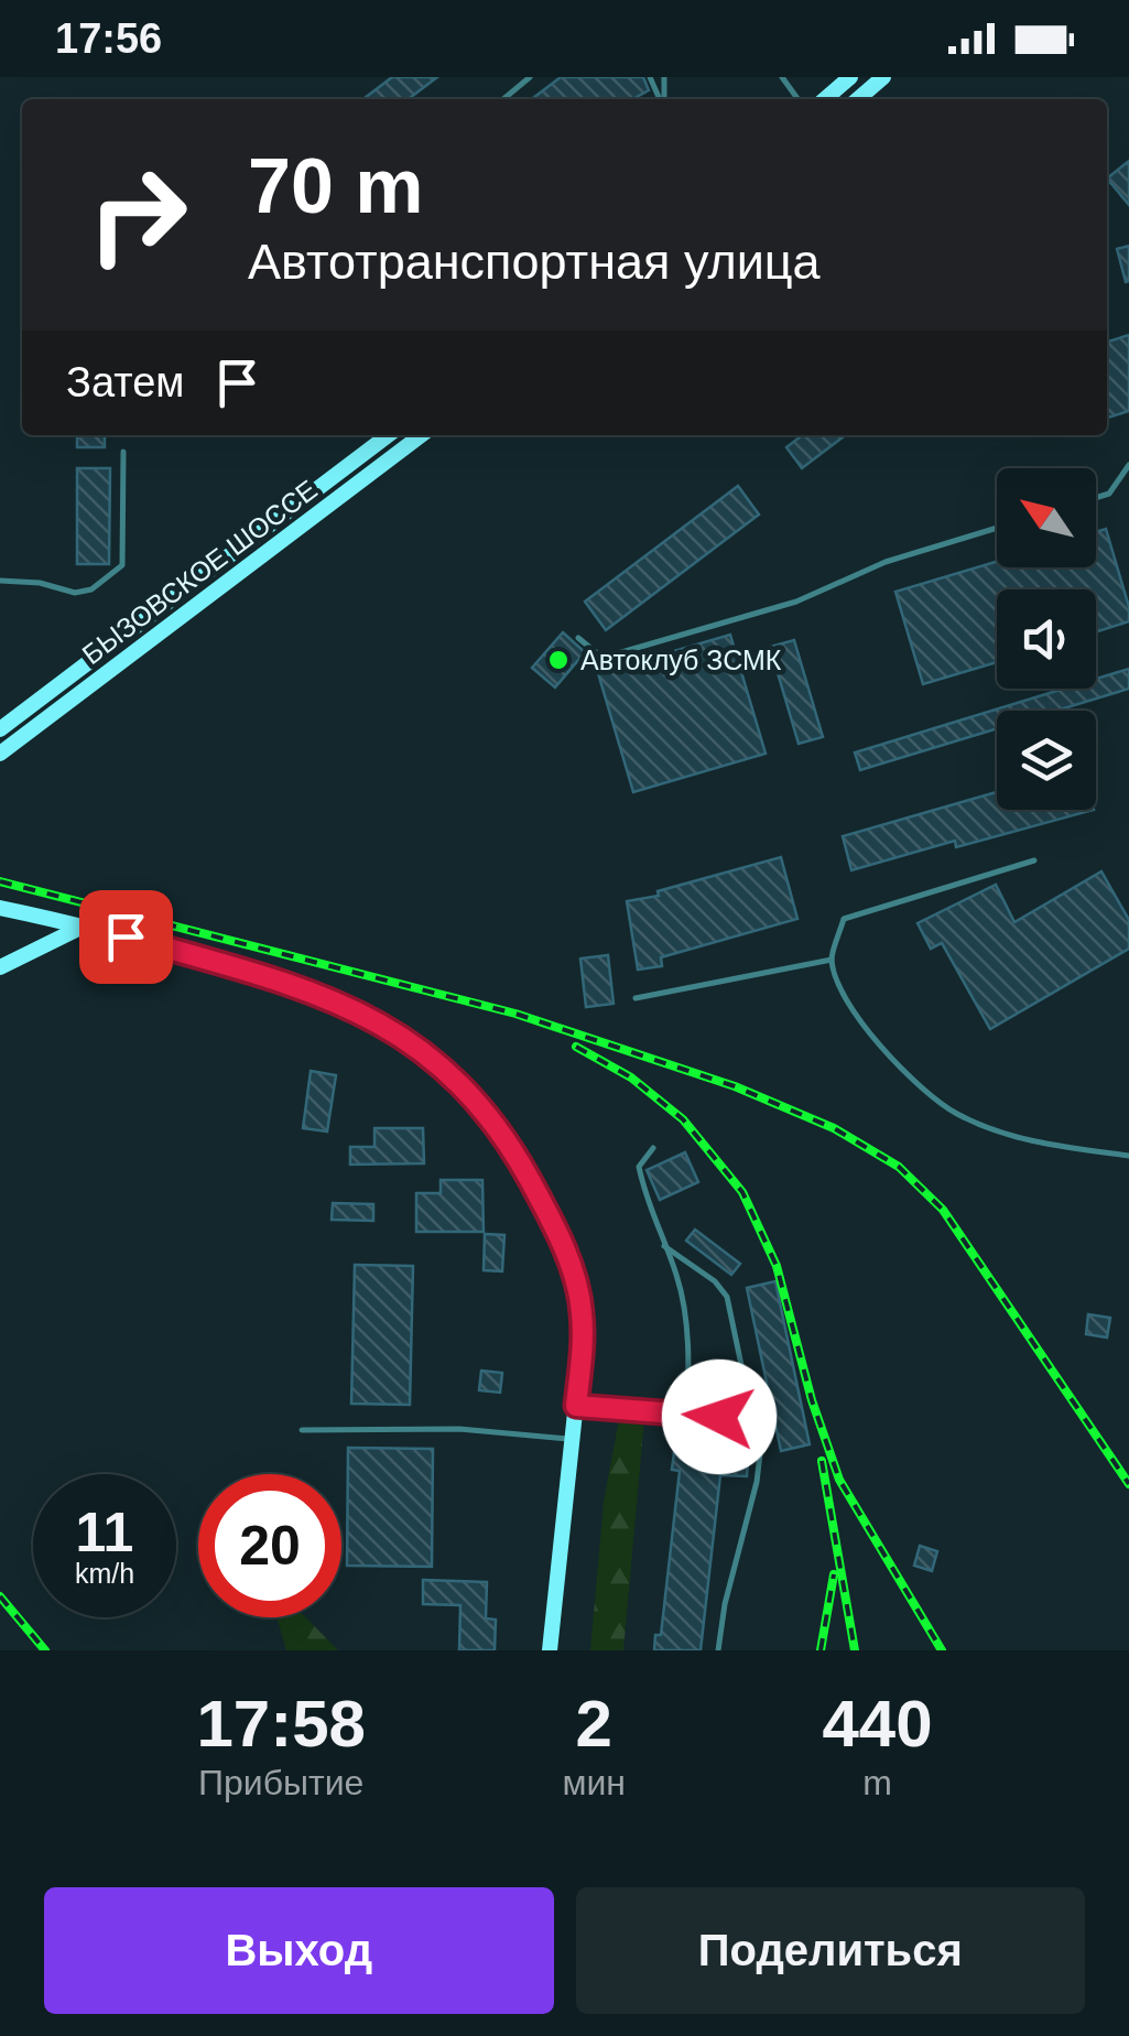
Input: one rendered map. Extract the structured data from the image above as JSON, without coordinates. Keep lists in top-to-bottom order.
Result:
{
  "streets": {
    "main road": ["БЫЗОВСКОЕ ШОССЕ"]
  },
  "places": ["Автоклуб ЗСМК"],
  "north": "top left",
  "page": {
    "status": "17:56",
    "turn": ["70 m", "Автотранспортная улица"],
    "then": "Затем",
    "speed": "11 km/h",
    "limit": "20",
    "eta": [
      "17:58",
      "Прибытие",
      "2",
      "мин",
      "440",
      "m"
    ],
    "buttons": ["Выход", "Поделиться"]
  }
}
